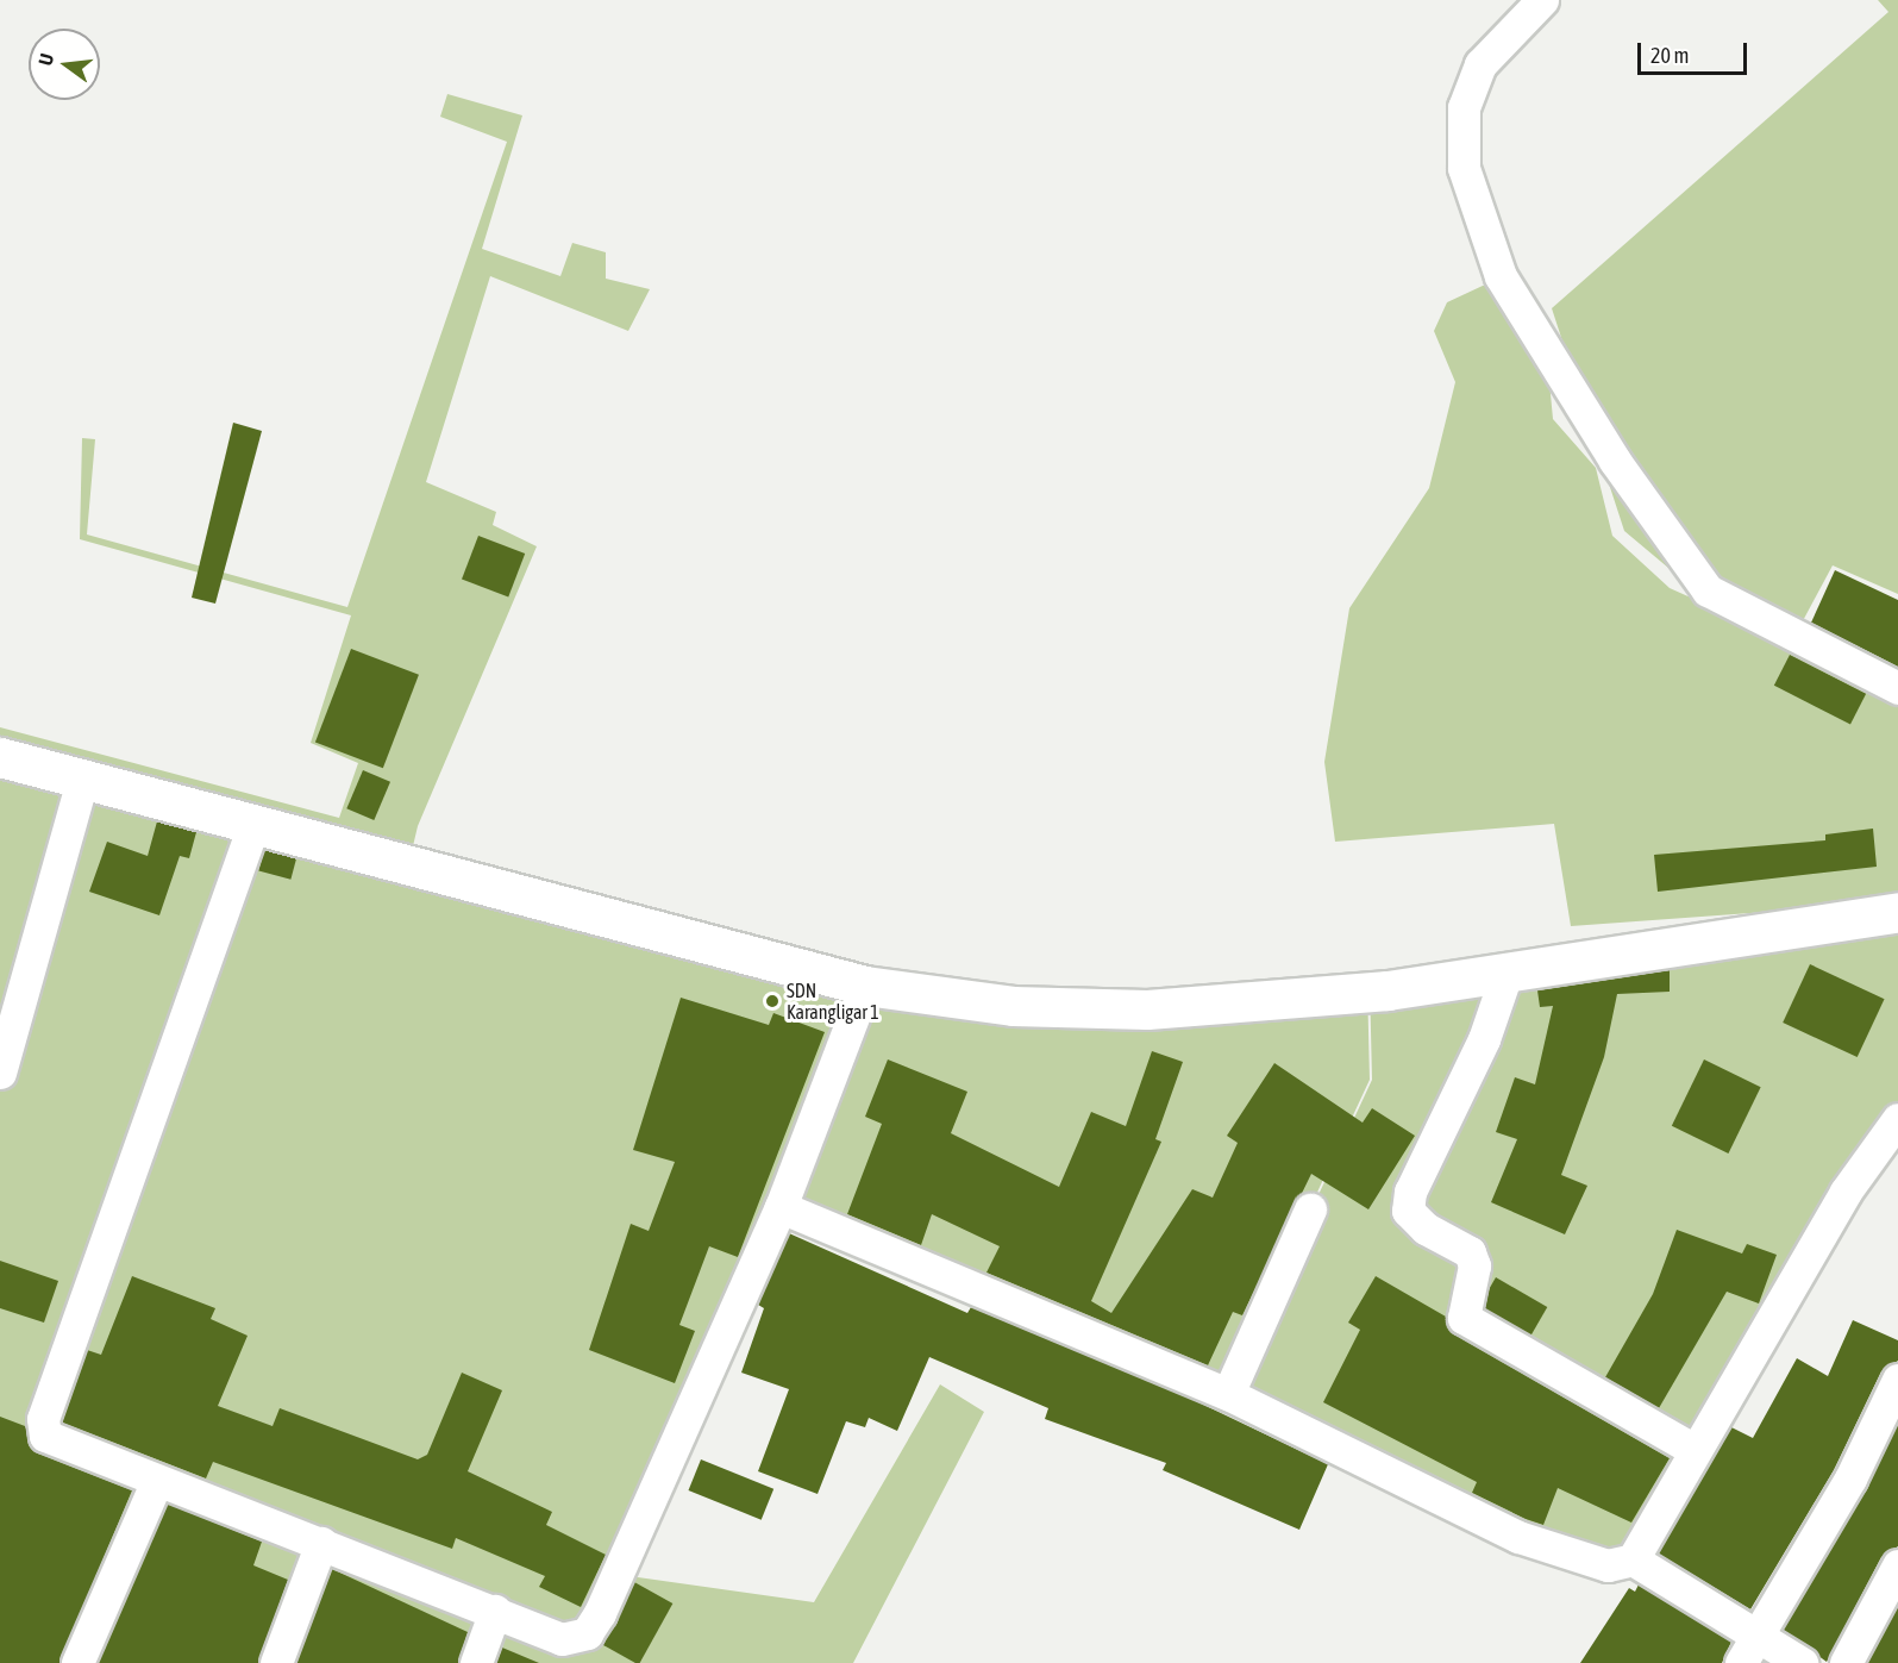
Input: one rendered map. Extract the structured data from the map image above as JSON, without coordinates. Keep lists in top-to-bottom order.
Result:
{
  "places": ["SDN Karangligar 1"],
  "scale_bar": "20 m",
  "north": "left"
}
